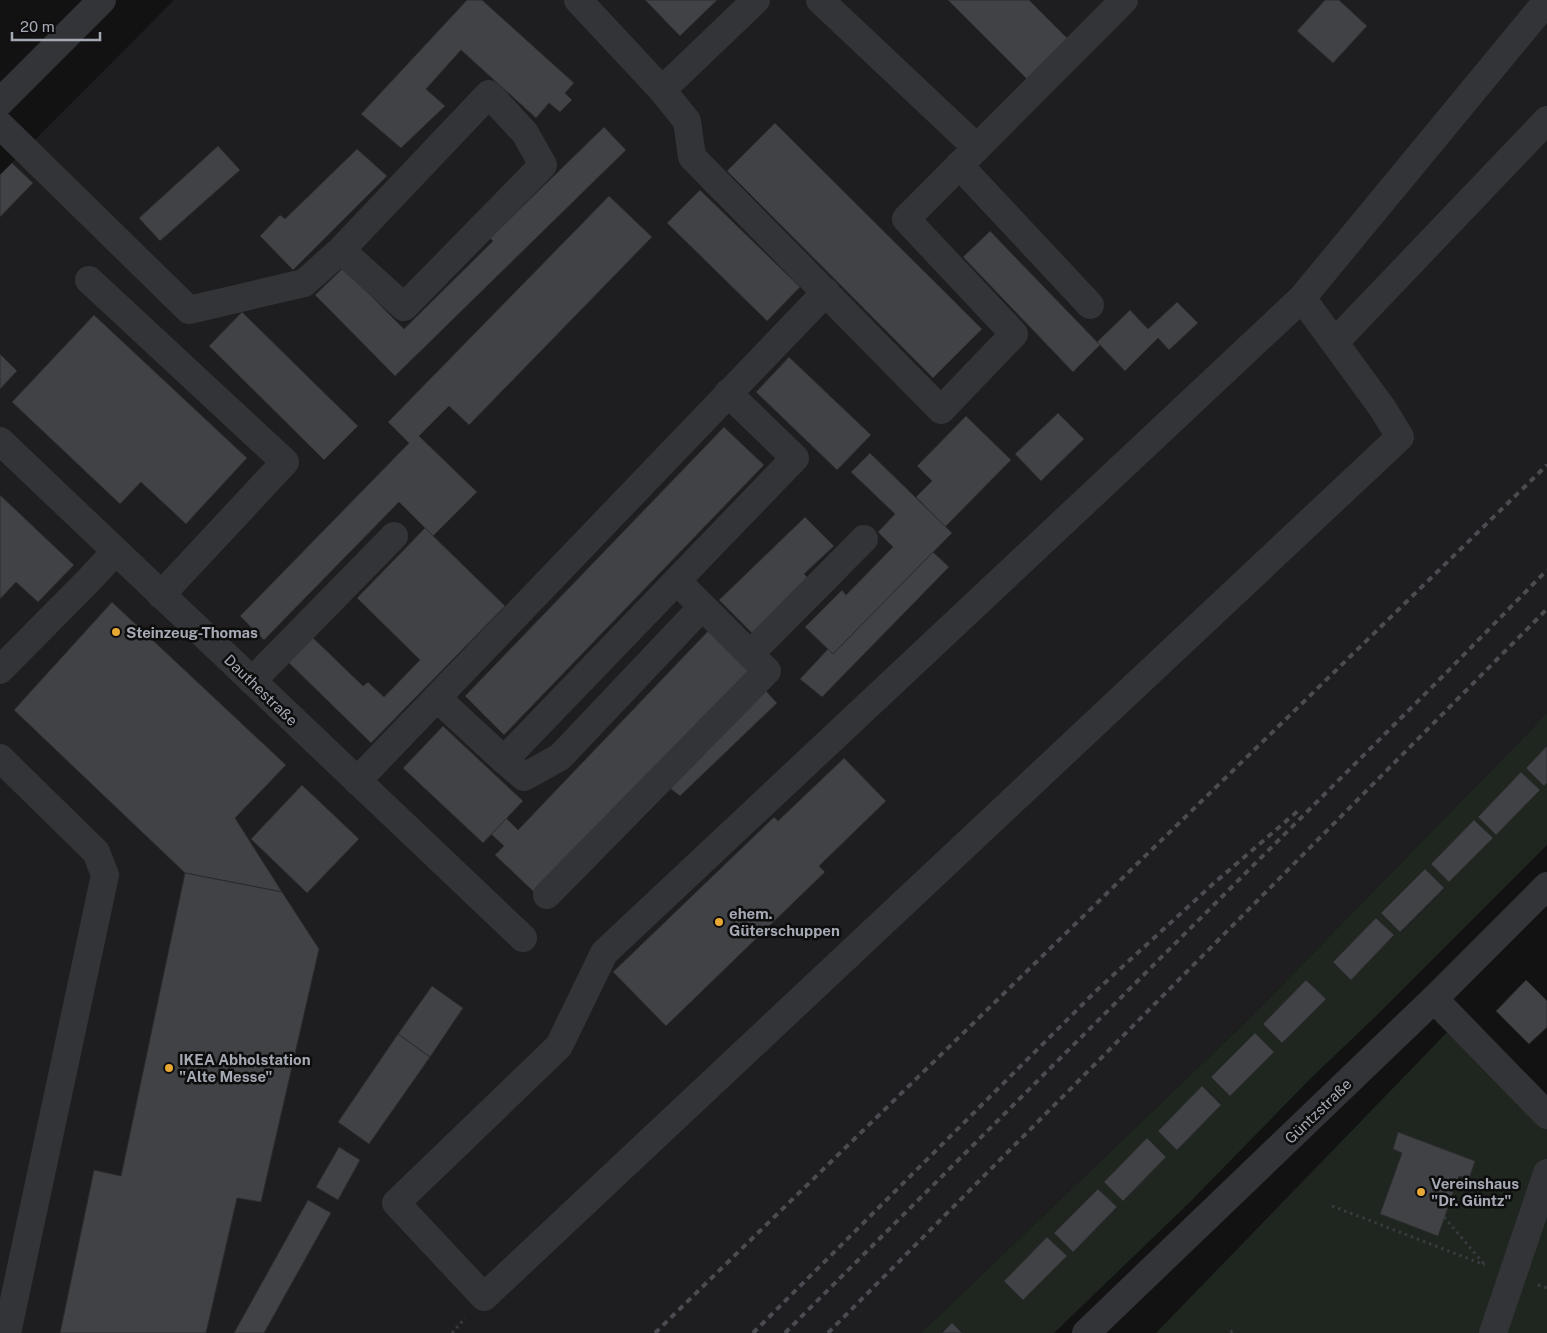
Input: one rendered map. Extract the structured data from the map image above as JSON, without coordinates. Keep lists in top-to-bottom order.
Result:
{
  "streets": {
    "street": ["Dauthestraße", "Güntzstraße"]
  },
  "places": [
    "Steinzeug-Thomas",
    "ehem. Güterschuppen",
    "IKEA Abholstation \"Alte Messe\"",
    "Vereinshaus \"Dr. Güntz\""
  ],
  "scale_bar": "20 m"
}
